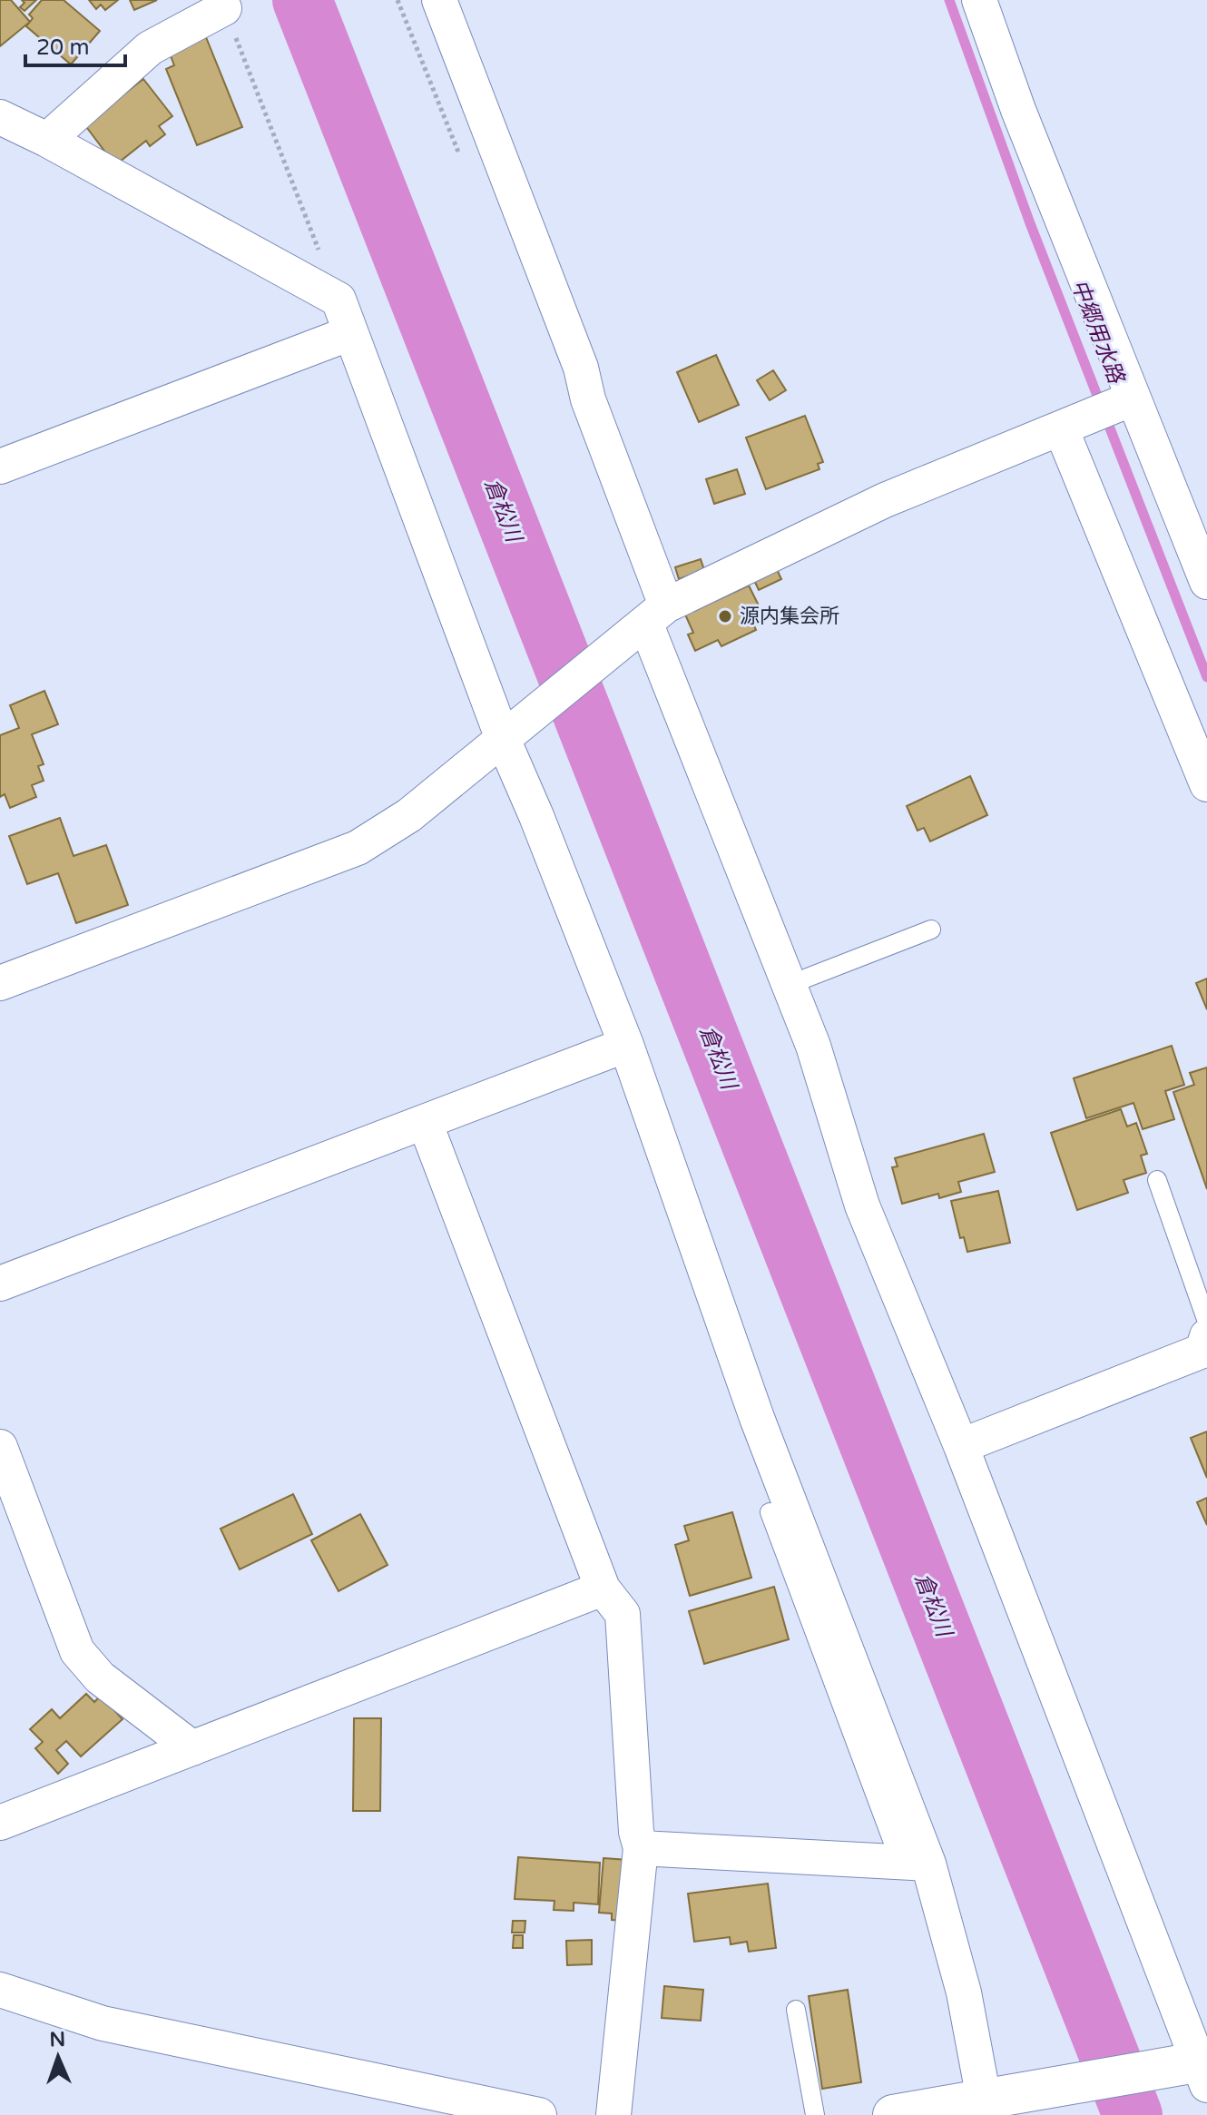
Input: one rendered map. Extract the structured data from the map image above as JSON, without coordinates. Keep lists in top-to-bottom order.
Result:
{
  "water": ["中郷用水路", "倉松川"],
  "places": ["源内集会所"],
  "scale_bar": "20 m",
  "north": "top"
}
